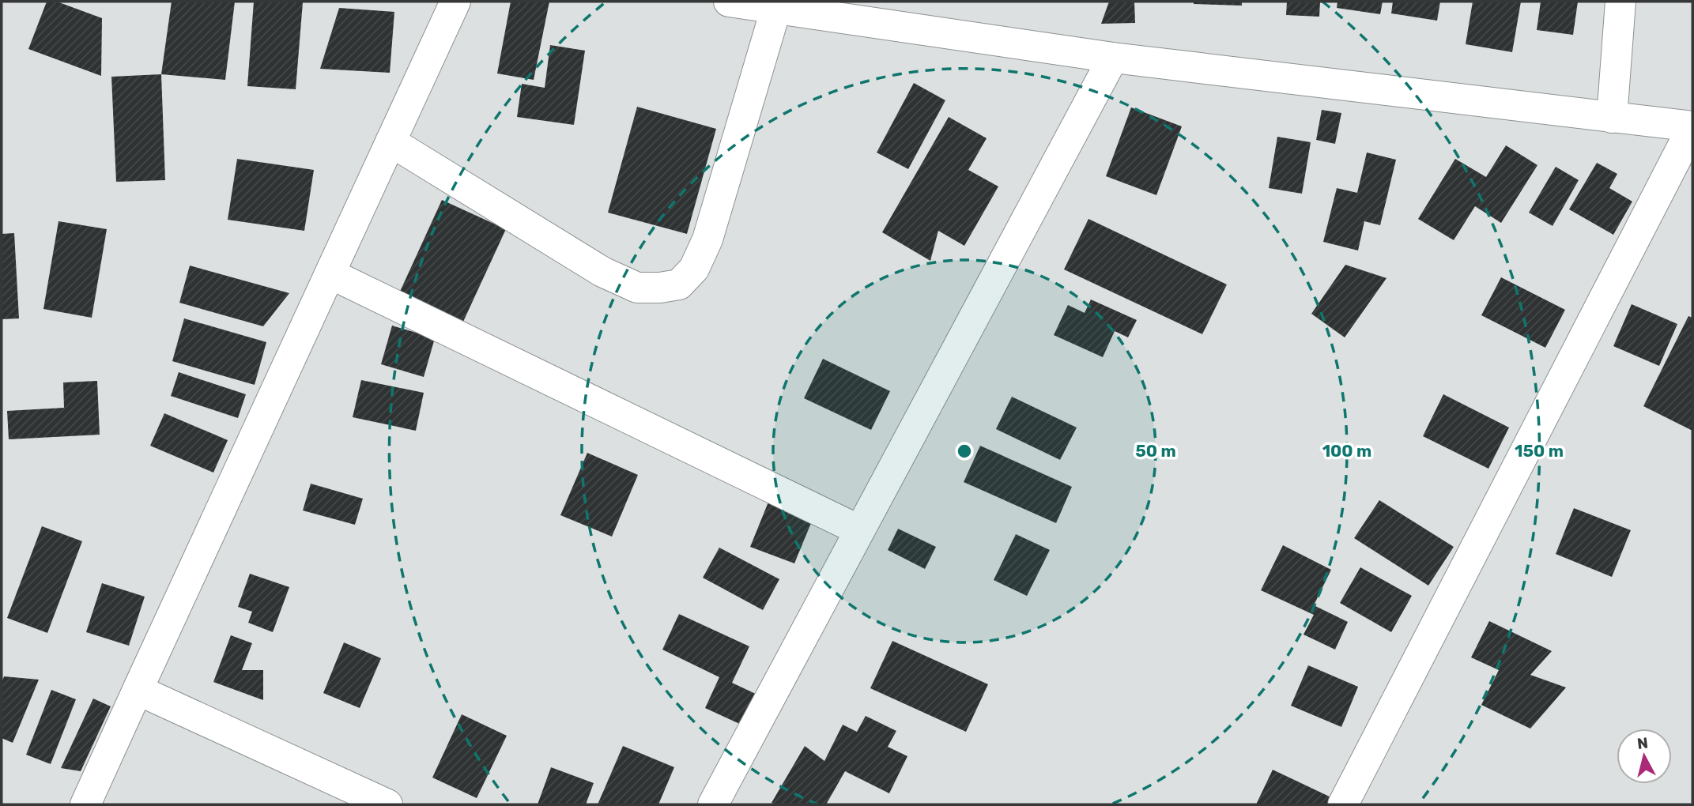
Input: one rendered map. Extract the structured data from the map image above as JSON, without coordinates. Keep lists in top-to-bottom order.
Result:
{
  "north": "top",
  "rings": ["50 m", "100 m", "150 m"]
}
